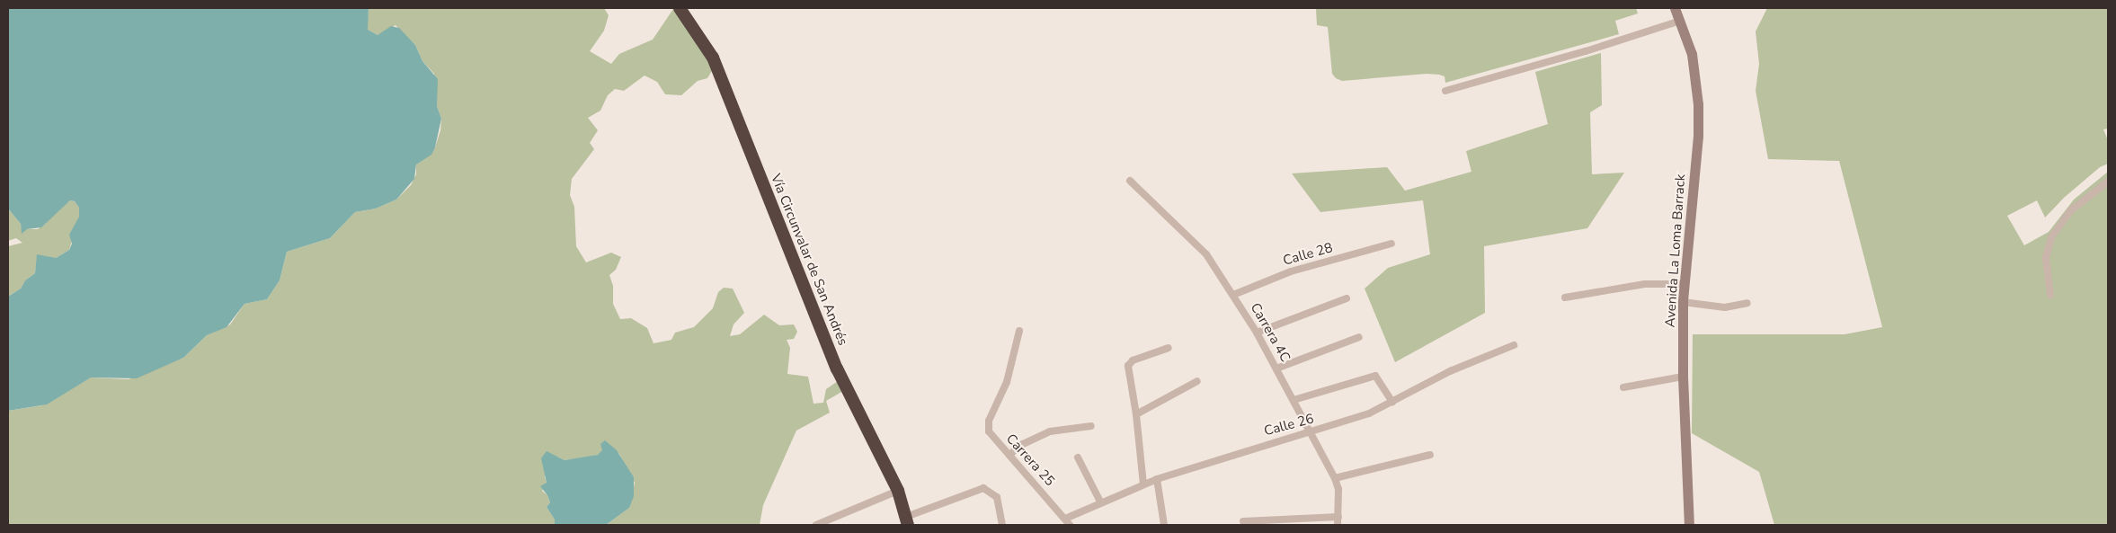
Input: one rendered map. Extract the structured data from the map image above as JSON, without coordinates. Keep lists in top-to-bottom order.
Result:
{
  "streets": {
    "highway": ["Vía Circunvalar de San Andrés"],
    "main road": ["Avenida La Loma Barrack"],
    "street": [
      "Calle 28",
      "Carrera 4C",
      "Calle 26",
      "Carrera 25"
    ]
  },
  "crossings": [
    ["Calle 28", "Carrera 4C"],
    ["Carrera 4C", "Calle 26"],
    ["Calle 26", "Carrera 25"]
  ]
}
